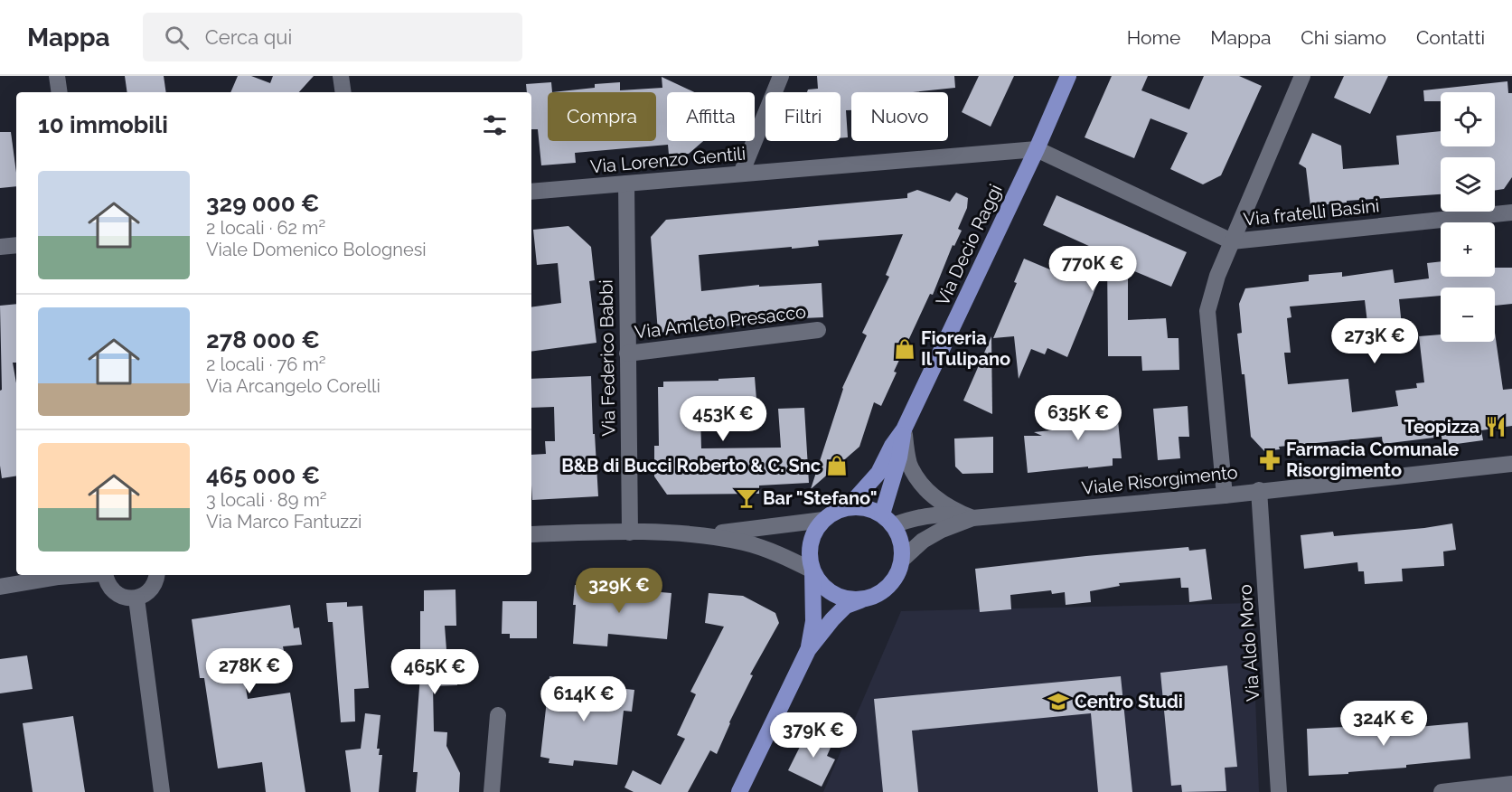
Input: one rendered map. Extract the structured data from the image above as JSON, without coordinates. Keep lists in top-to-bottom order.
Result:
{
  "streets": {
    "main road": ["Via Decio Raggi"],
    "street": [
      "Via Lorenzo Gentili",
      "Via fratelli Basini",
      "Via Amleto Presacco",
      "Via Federico Babbi",
      "Viale Risorgimento",
      "Via Aldo Moro"
    ]
  },
  "crossings": [
    ["Via Lorenzo Gentili", "Via fratelli Basini"],
    ["Via Lorenzo Gentili", "Via Decio Raggi"],
    ["Via Lorenzo Gentili", "Via Federico Babbi"],
    ["Via fratelli Basini", "Via Decio Raggi"],
    ["Via Decio Raggi", "Viale Risorgimento"],
    ["Via Amleto Presacco", "Via Federico Babbi"],
    ["Viale Risorgimento", "Via Aldo Moro"]
  ],
  "places": {
    "shop": ["Fioreria Il Tulipano", "B&B di Bucci Roberto & C. Snc"],
    "restaurant": ["Teopizza"],
    "pharmacy": ["Farmacia Comunale Risorgimento"],
    "bar": ["Bar \"Stefano\""],
    "school or university": ["Centro Studi"]
  },
  "page": {
    "header": "Mappa",
    "search": "Cerca qui",
    "nav": [
      "Home",
      "Mappa",
      "Chi siamo",
      "Contatti"
    ],
    "map_buttons": ["+", "−"],
    "chip": [
      "Compra",
      "Affitta",
      "Filtri",
      "Nuovo"
    ],
    "heading": "10 immobili",
    "list": [
      {
        "name": "329 000 €",
        "note": "2 locali · 62 m² · Viale Domenico Bolognesi"
      },
      {
        "name": "278 000 €",
        "note": "2 locali · 76 m² · Via Arcangelo Corelli"
      },
      {
        "name": "465 000 €",
        "note": "3 locali · 89 m² · Via Marco Fantuzzi"
      }
    ],
    "price": [
      "770K €",
      "273K €",
      "635K €",
      "453K €",
      "329K €",
      "278K €",
      "465K €",
      "614K €",
      "324K €",
      "379K €"
    ]
  }
}
